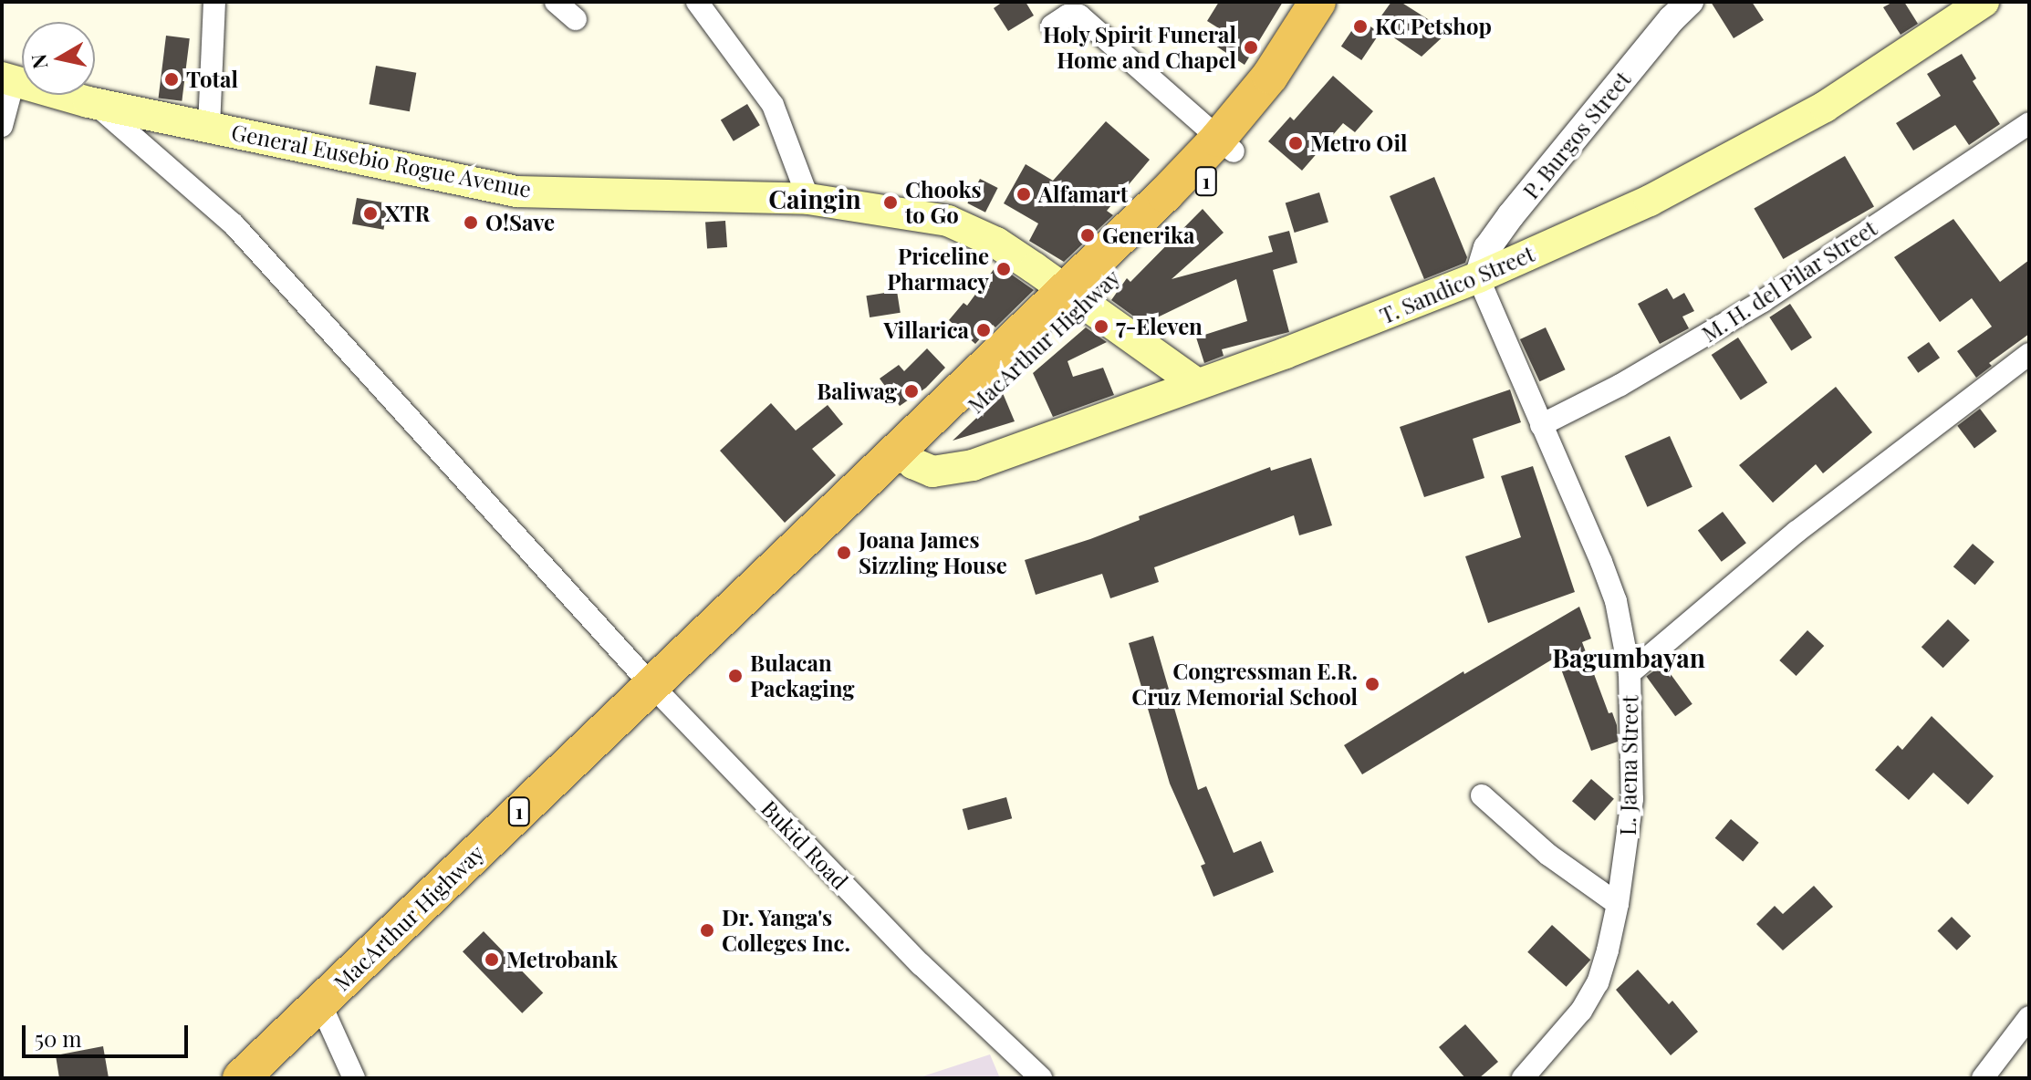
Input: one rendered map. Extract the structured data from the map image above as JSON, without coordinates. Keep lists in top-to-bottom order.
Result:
{
  "streets": {
    "highway": ["1", "MacArthur Highway"],
    "main road": ["General Eusebio Rogue Avenue", "T. Sandico Street"],
    "street": [
      "P. Burgos Street",
      "M. H. del Pilar Street",
      "L. Jaena Street",
      "Bukid Road"
    ]
  },
  "crossings": [
    ["P. Burgos Street", "T. Sandico Street"],
    ["P. Burgos Street", "L. Jaena Street"],
    ["General Eusebio Rogue Avenue", "T. Sandico Street"],
    ["General Eusebio Rogue Avenue", "MacArthur Highway"],
    ["General Eusebio Rogue Avenue", "Bukid Road"],
    ["M. H. del Pilar Street", "L. Jaena Street"],
    ["T. Sandico Street", "MacArthur Highway"],
    ["T. Sandico Street", "L. Jaena Street"],
    ["MacArthur Highway", "Bukid Road"]
  ],
  "districts": ["Caingin", "Bagumbayan"],
  "places": [
    "KC Petshop",
    "Holy Spirit Funeral Home and Chapel",
    "Total",
    "Metro Oil",
    "Alfamart",
    "Chooks to Go",
    "XTR",
    "O!Save",
    "Generika",
    "Priceline Pharmacy",
    "7-Eleven",
    "Villarica",
    "Baliwag",
    "Joana James Sizzling House",
    "Bulacan Packaging",
    "Congressman E.R. Cruz Memorial School",
    "Dr. Yanga's Colleges Inc.",
    "Metrobank"
  ],
  "scale_bar": "50 m",
  "north": "left"
}
